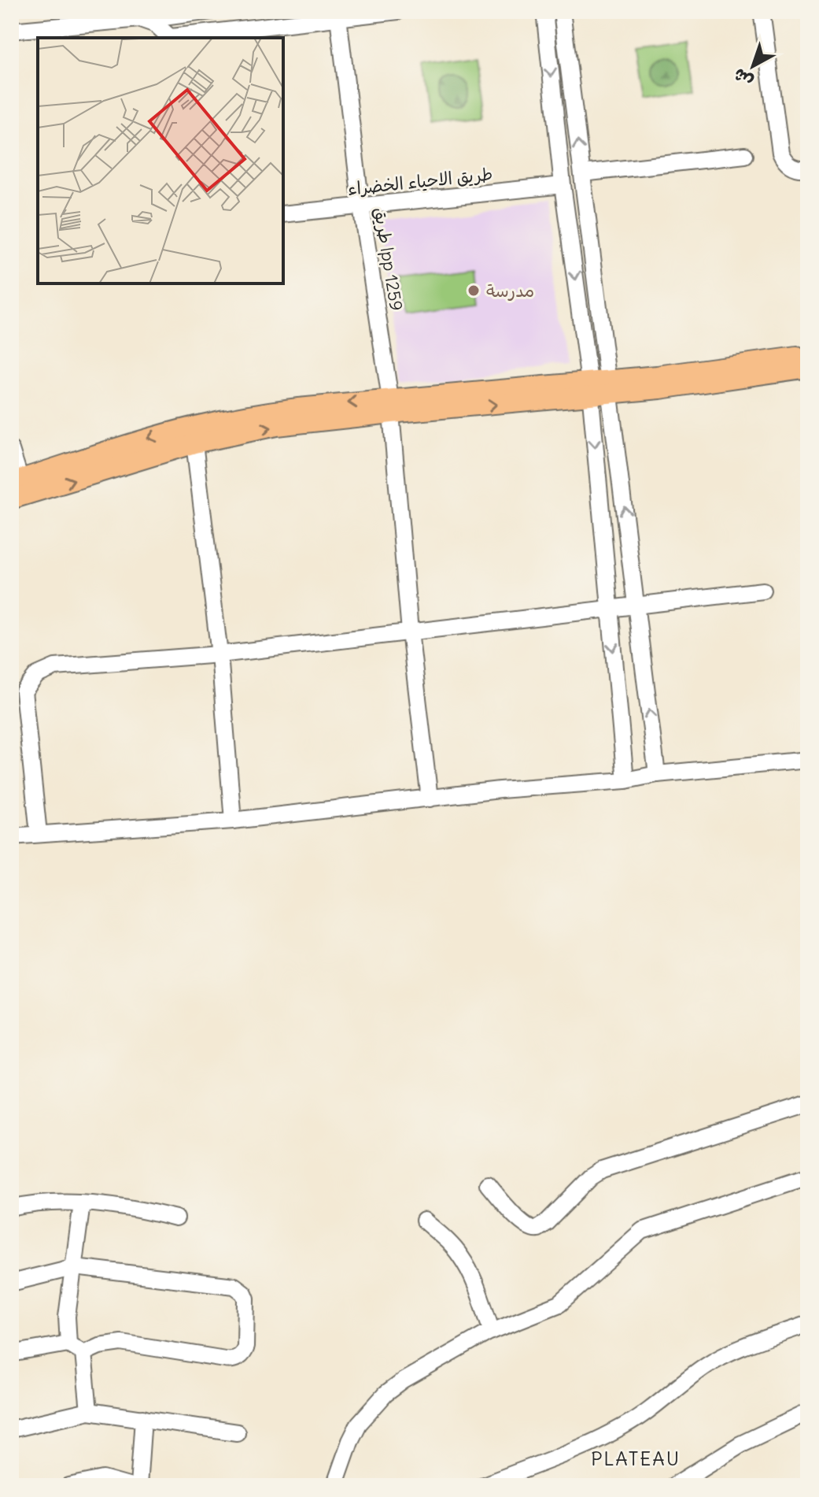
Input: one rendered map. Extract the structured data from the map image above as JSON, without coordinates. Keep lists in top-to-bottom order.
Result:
{
  "streets": {
    "street": ["طريق الاحياء الخضراء", "طريق lpp 1259"]
  },
  "crossings": [
    ["طريق الاحياء الخضراء", "طريق lpp 1259"]
  ],
  "districts": ["PLATEAU"],
  "places": ["مدرسة"],
  "north": "bottom left"
}
